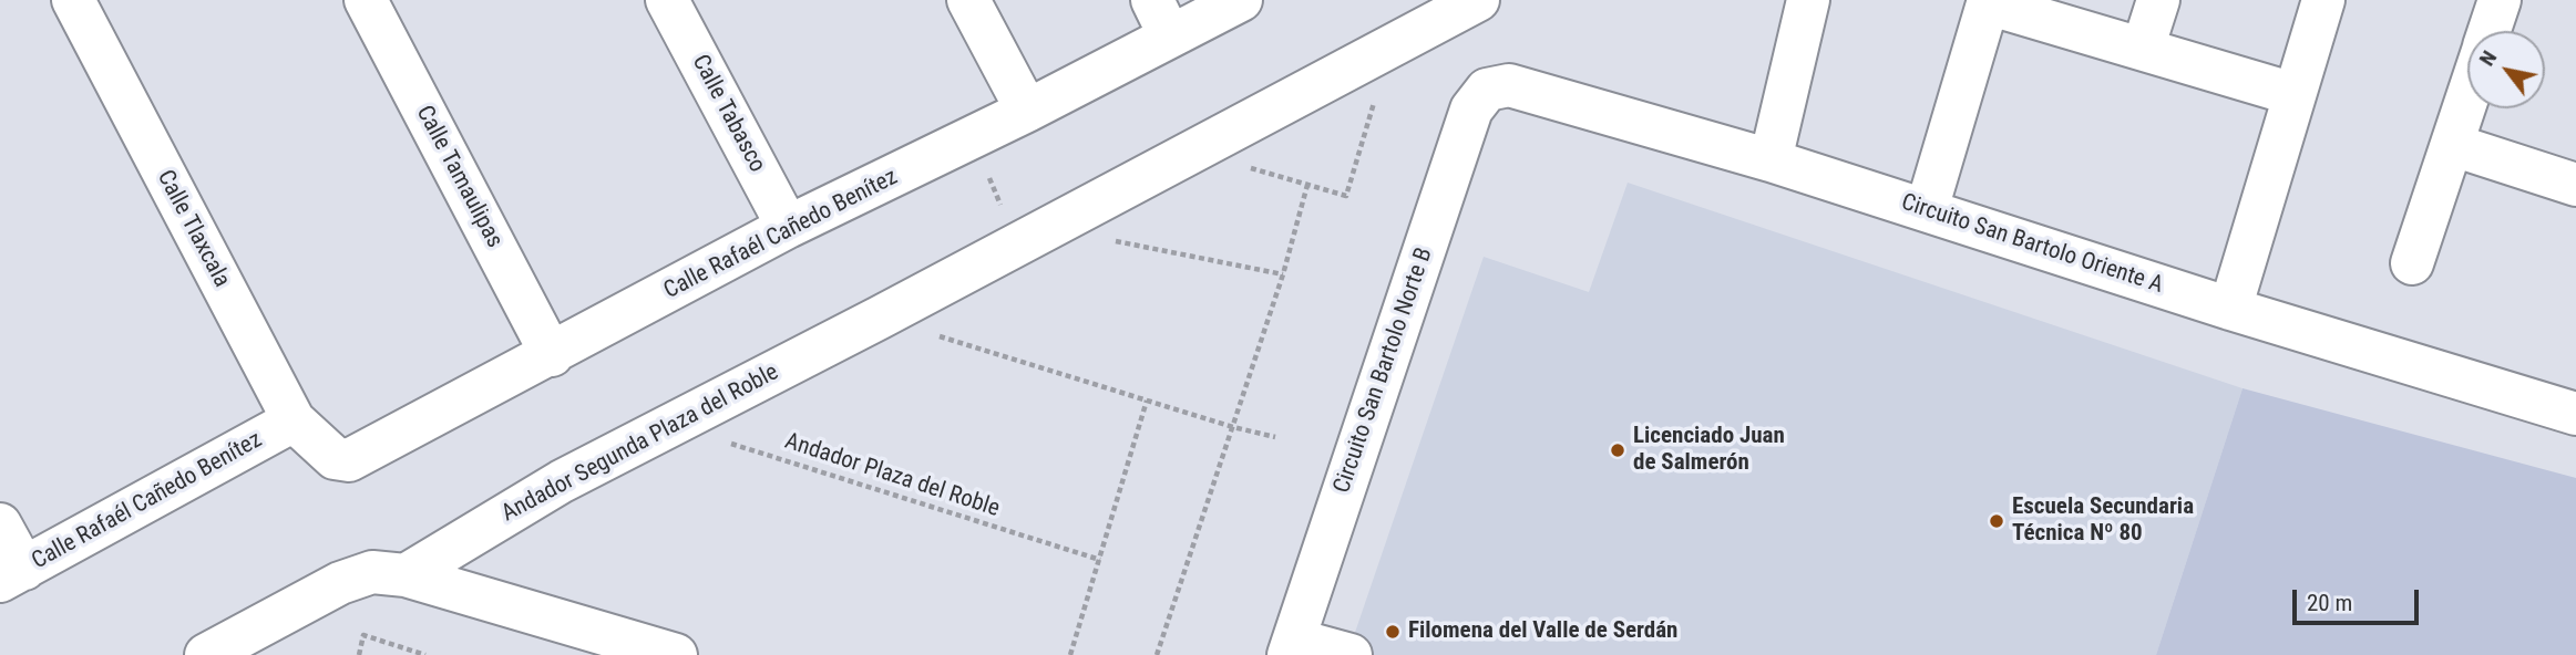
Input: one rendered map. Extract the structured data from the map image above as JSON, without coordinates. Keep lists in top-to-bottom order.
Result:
{
  "streets": {
    "street": [
      "Calle Tabasco",
      "Calle Tamaulipas",
      "Calle Tlaxcala",
      "Calle Rafaél Cañedo Benítez",
      "Circuito San Bartolo Oriente A",
      "Circuito San Bartolo Norte B",
      "Andador Segunda Plaza del Roble"
    ],
    "path": ["Andador Plaza del Roble"]
  },
  "crossings": [
    ["Calle Tabasco", "Calle Rafaél Cañedo Benítez"],
    ["Calle Tamaulipas", "Calle Rafaél Cañedo Benítez"],
    ["Calle Tlaxcala", "Calle Rafaél Cañedo Benítez"],
    ["Circuito San Bartolo Oriente A", "Circuito San Bartolo Norte B"],
    ["Andador Segunda Plaza del Roble", "Andador Plaza del Roble"]
  ],
  "places": ["Licenciado Juan de Salmerón", "Escuela Secundaria Técnica Nº 80", "Filomena del Valle de Serdán"],
  "scale_bar": "20 m",
  "north": "top left"
}
